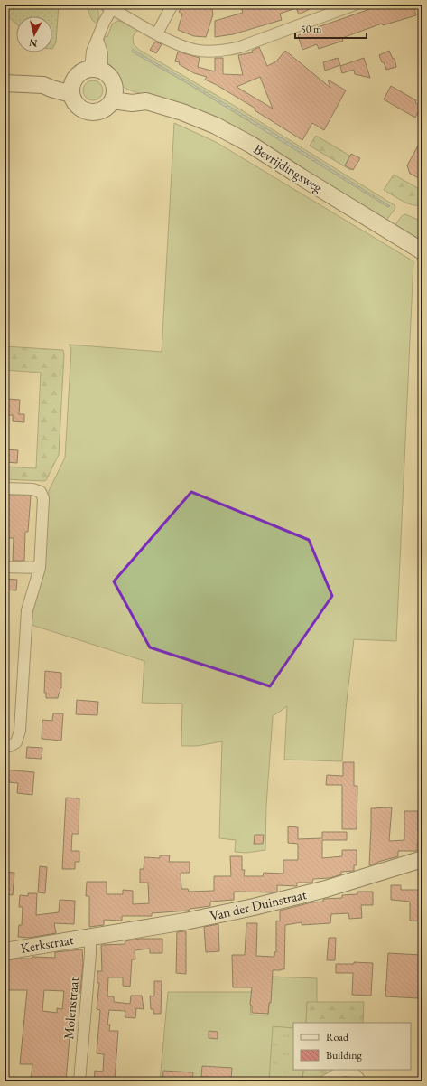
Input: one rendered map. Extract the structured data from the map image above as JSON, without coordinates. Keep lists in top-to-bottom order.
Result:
{
  "streets": {
    "main road": ["Bevrijdingsweg", "Van der Duinstraat", "Kerkstraat"],
    "street": ["Molenstraat"]
  },
  "crossings": [
    ["Van der Duinstraat", "Kerkstraat"],
    ["Van der Duinstraat", "Molenstraat"],
    ["Kerkstraat", "Molenstraat"]
  ],
  "legend": ["Road", "Building"],
  "scale_bar": "50 m",
  "north": "bottom"
}
